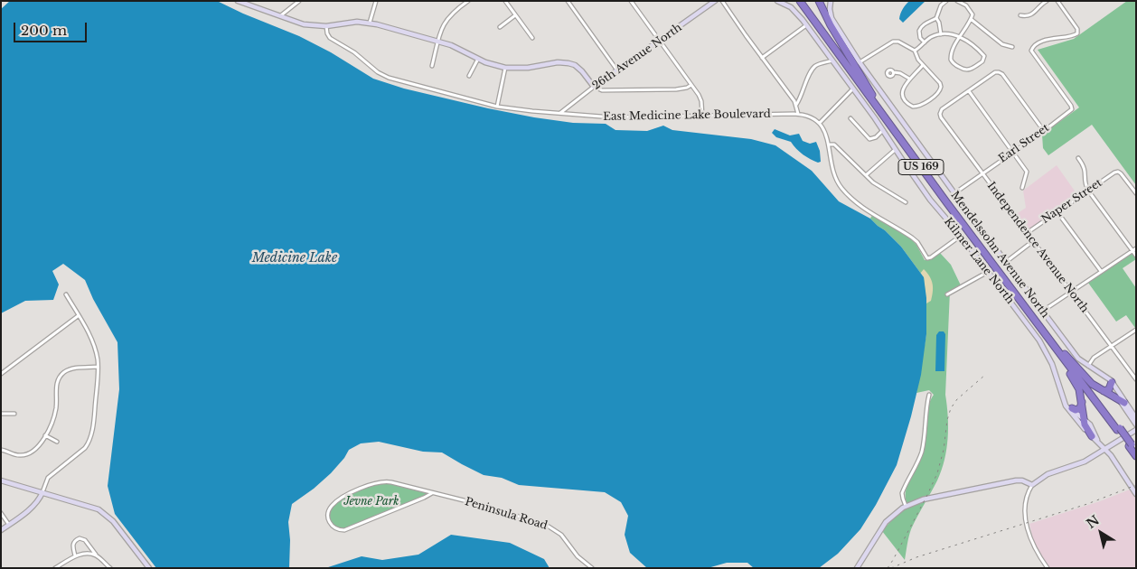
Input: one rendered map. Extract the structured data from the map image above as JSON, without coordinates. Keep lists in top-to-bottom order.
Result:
{
  "streets": {
    "highway": ["US 169"],
    "street": [
      "26th Avenue North",
      "East Medicine Lake Boulevard",
      "Earl Street",
      "Naper Street",
      "Independence Avenue North",
      "Mendelssohn Avenue North",
      "Kilmer Lane North",
      "Peninsula Road"
    ]
  },
  "crossings": [
    ["26th Avenue North", "East Medicine Lake Boulevard"],
    ["Earl Street", "Independence Avenue North"],
    ["Earl Street", "Mendelssohn Avenue North"],
    ["Naper Street", "Independence Avenue North"]
  ],
  "water": ["Medicine Lake"],
  "parks": ["Jevne Park"],
  "scale_bar": "200 m",
  "north": "top left"
}
